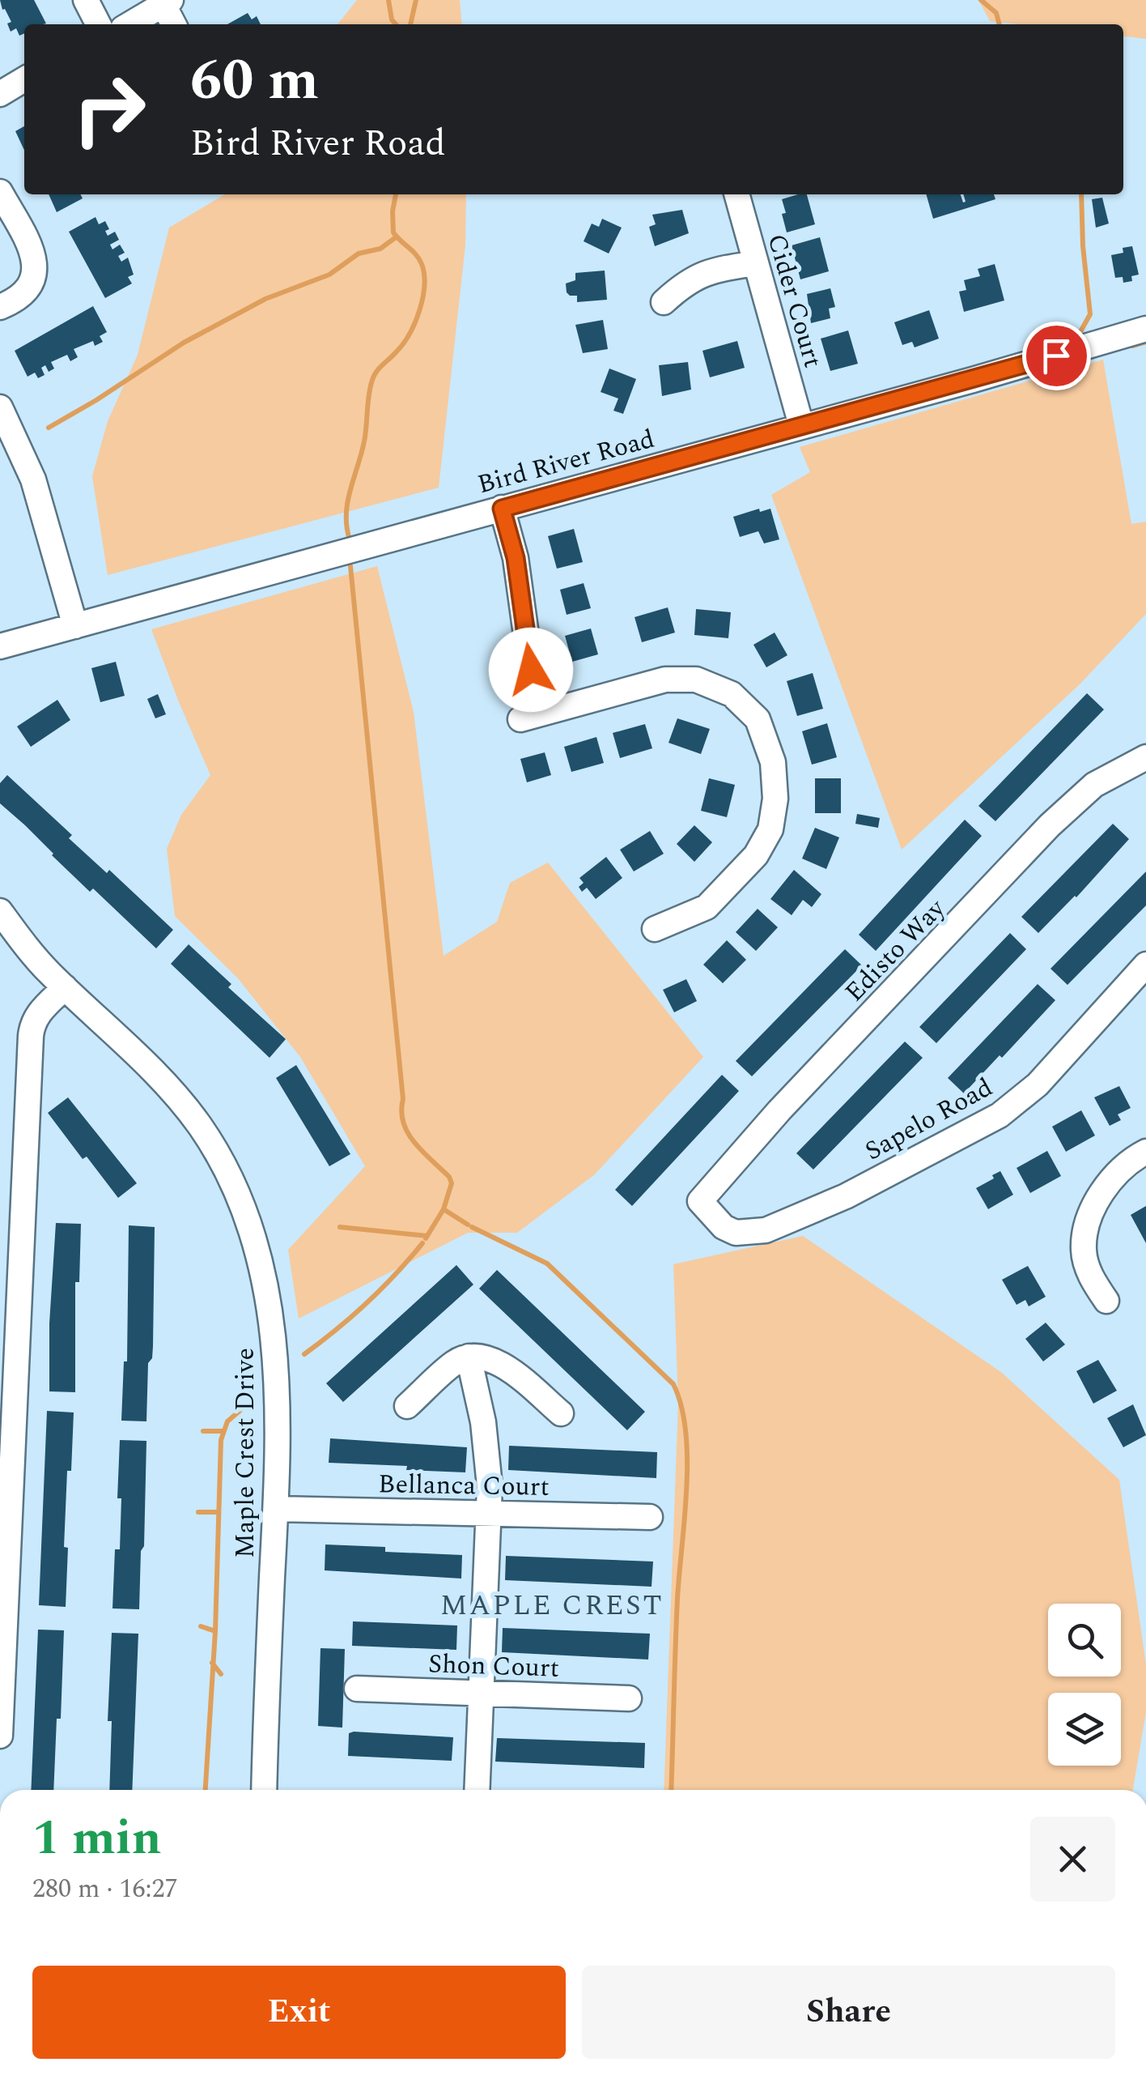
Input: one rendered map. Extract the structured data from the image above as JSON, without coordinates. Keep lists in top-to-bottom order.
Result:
{
  "streets": {
    "street": [
      "Cider Court",
      "Bird River Road",
      "Edisto Way",
      "Sapelo Road",
      "Maple Crest Drive",
      "Bellanca Court",
      "Shon Court"
    ]
  },
  "crossings": [
    ["Cider Court", "Bird River Road"],
    ["Edisto Way", "Sapelo Road"],
    ["Maple Crest Drive", "Bellanca Court"]
  ],
  "districts": ["MAPLE CREST"],
  "page": {
    "turn": ["60 m", "Bird River Road"],
    "heading": ["1 min", "280 m · 16:27"],
    "buttons": ["Exit", "Share"]
  }
}
